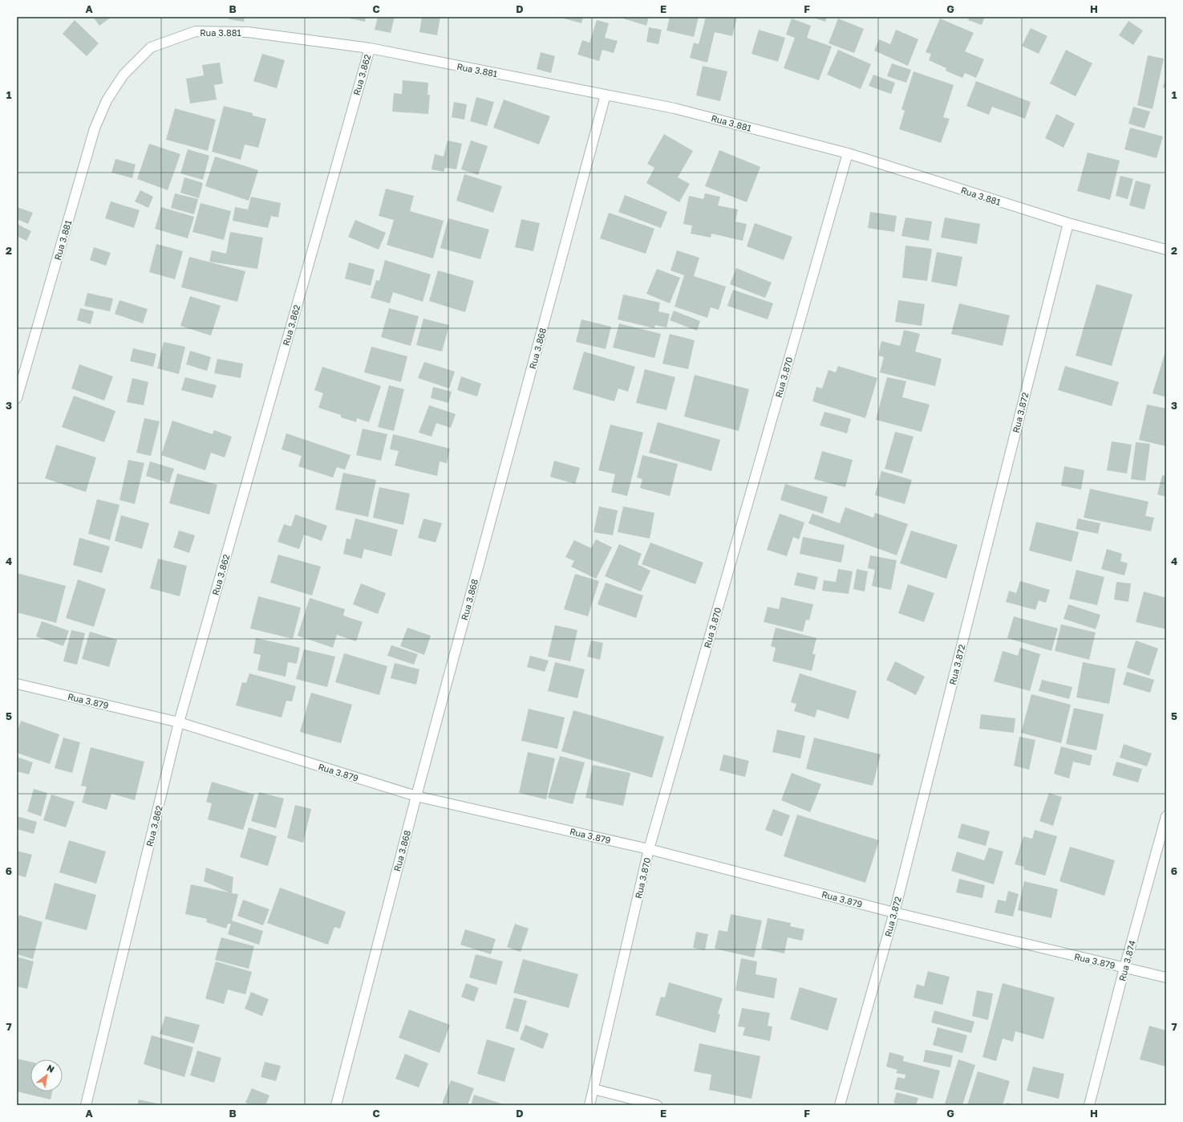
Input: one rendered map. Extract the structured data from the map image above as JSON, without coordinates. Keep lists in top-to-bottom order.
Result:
{
  "streets": {
    "street": [
      "Rua 3.881",
      "Rua 3.862",
      "Rua 3.868",
      "Rua 3.870",
      "Rua 3.872",
      "Rua 3.879",
      "Rua 3.874"
    ]
  },
  "crossings": [
    ["Rua 3.881", "Rua 3.862"],
    ["Rua 3.881", "Rua 3.868"],
    ["Rua 3.881", "Rua 3.870"],
    ["Rua 3.881", "Rua 3.872"],
    ["Rua 3.862", "Rua 3.879"],
    ["Rua 3.868", "Rua 3.879"],
    ["Rua 3.870", "Rua 3.879"],
    ["Rua 3.872", "Rua 3.879"],
    ["Rua 3.879", "Rua 3.874"]
  ],
  "north": "top right",
  "grid": {
    "columns": [
      "A",
      "B",
      "C",
      "D",
      "E",
      "F",
      "G",
      "H"
    ],
    "rows": [
      "1",
      "2",
      "3",
      "4",
      "5",
      "6",
      "7"
    ]
  }
}
